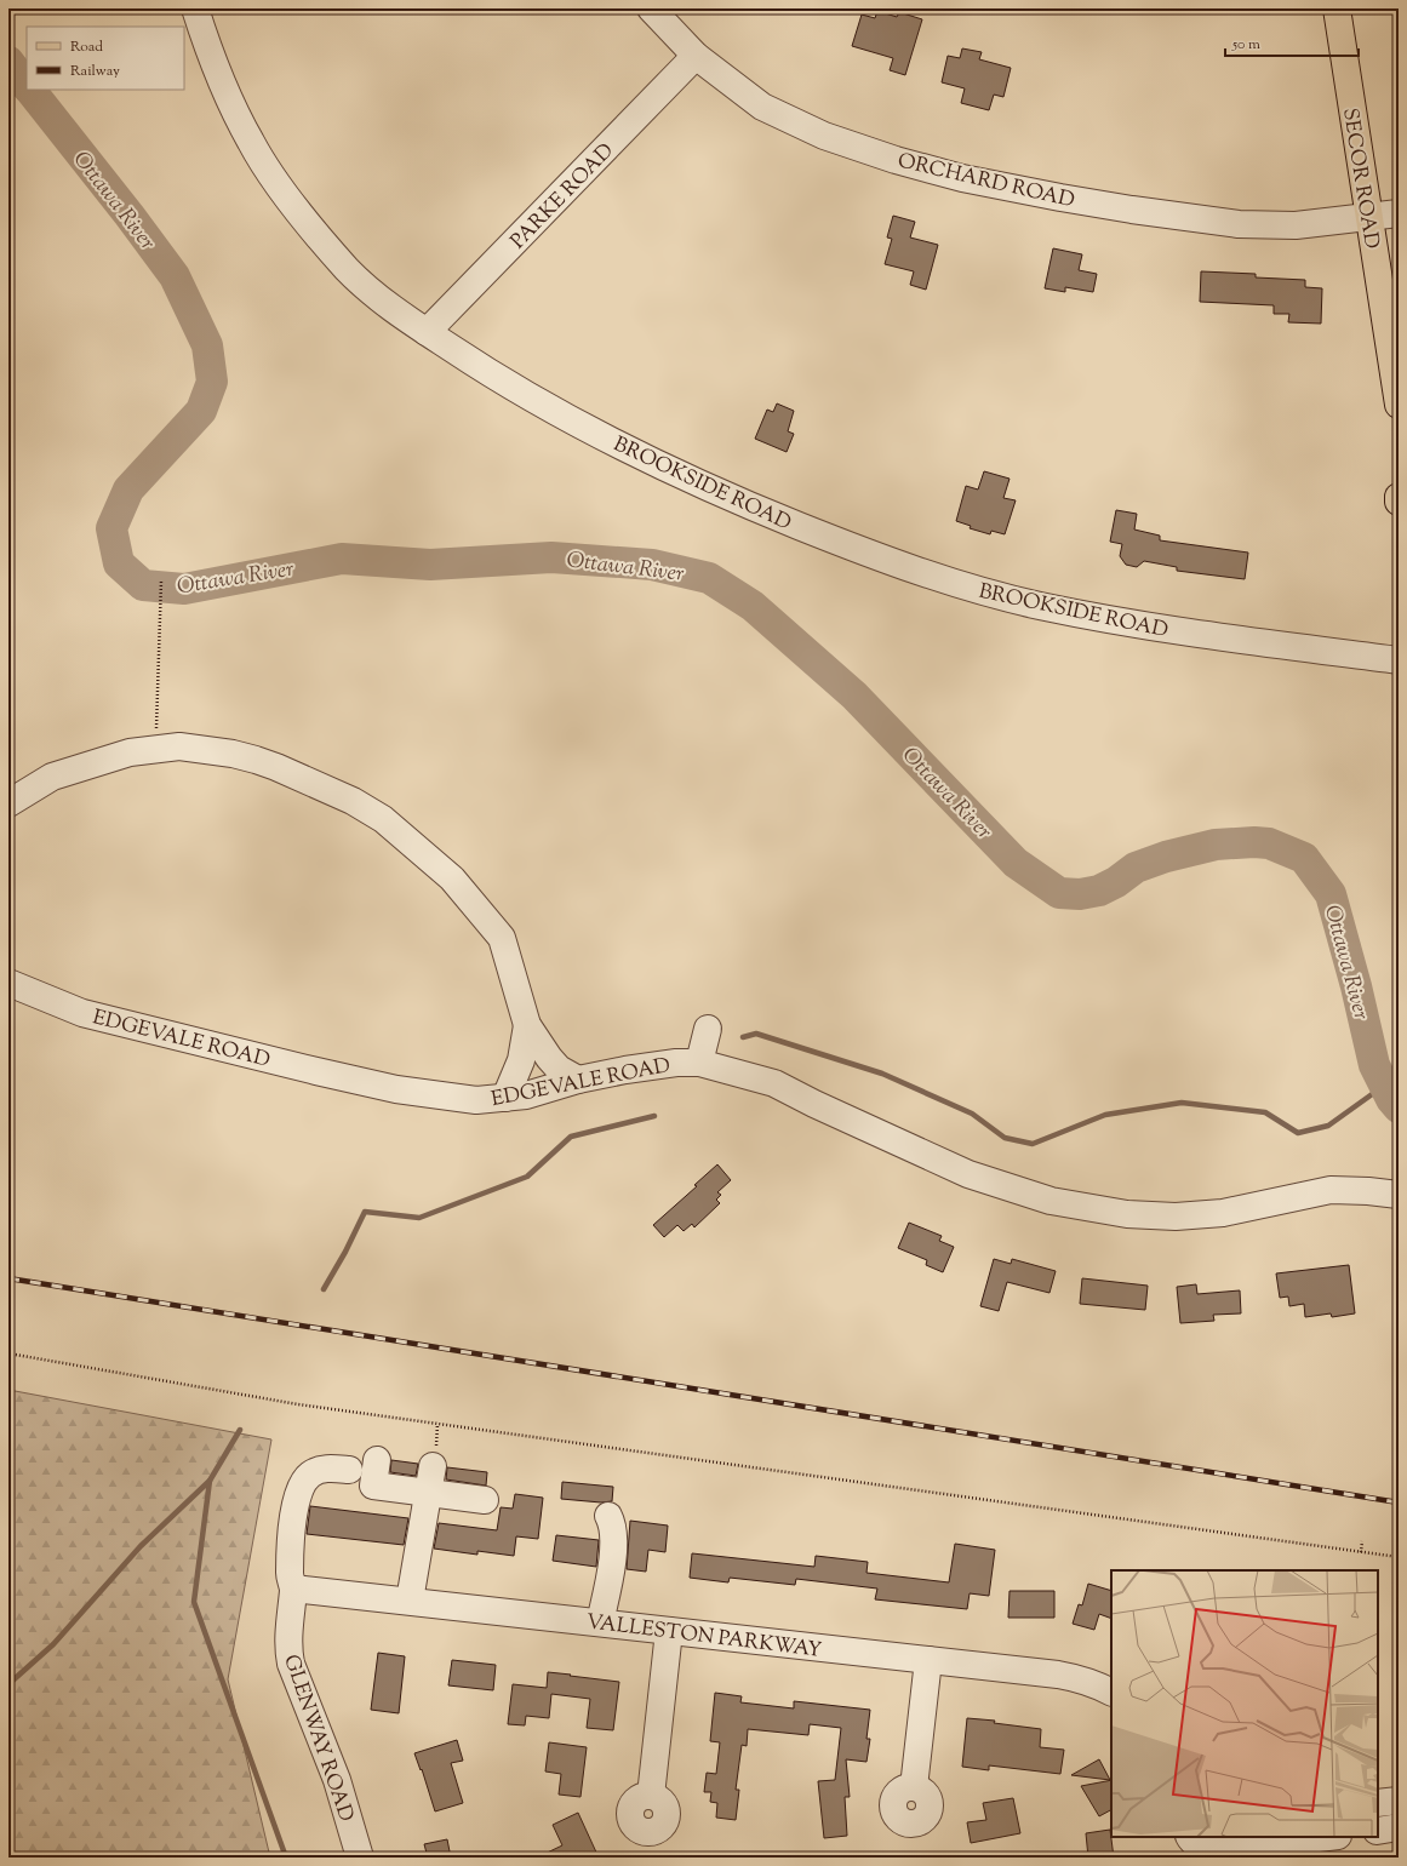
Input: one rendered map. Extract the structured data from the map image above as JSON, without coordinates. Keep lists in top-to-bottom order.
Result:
{
  "streets": {
    "main road": ["SECOR ROAD"],
    "street": [
      "ORCHARD ROAD",
      "PARKE ROAD",
      "BROOKSIDE ROAD",
      "EDGEVALE ROAD",
      "VALLESTON PARKWAY",
      "GLENWAY ROAD"
    ]
  },
  "crossings": [
    ["SECOR ROAD", "ORCHARD ROAD"],
    ["ORCHARD ROAD", "PARKE ROAD"],
    ["PARKE ROAD", "BROOKSIDE ROAD"],
    ["VALLESTON PARKWAY", "GLENWAY ROAD"]
  ],
  "water": ["Ottawa River"],
  "legend": ["Road", "Railway"],
  "scale_bar": "50 m"
}
